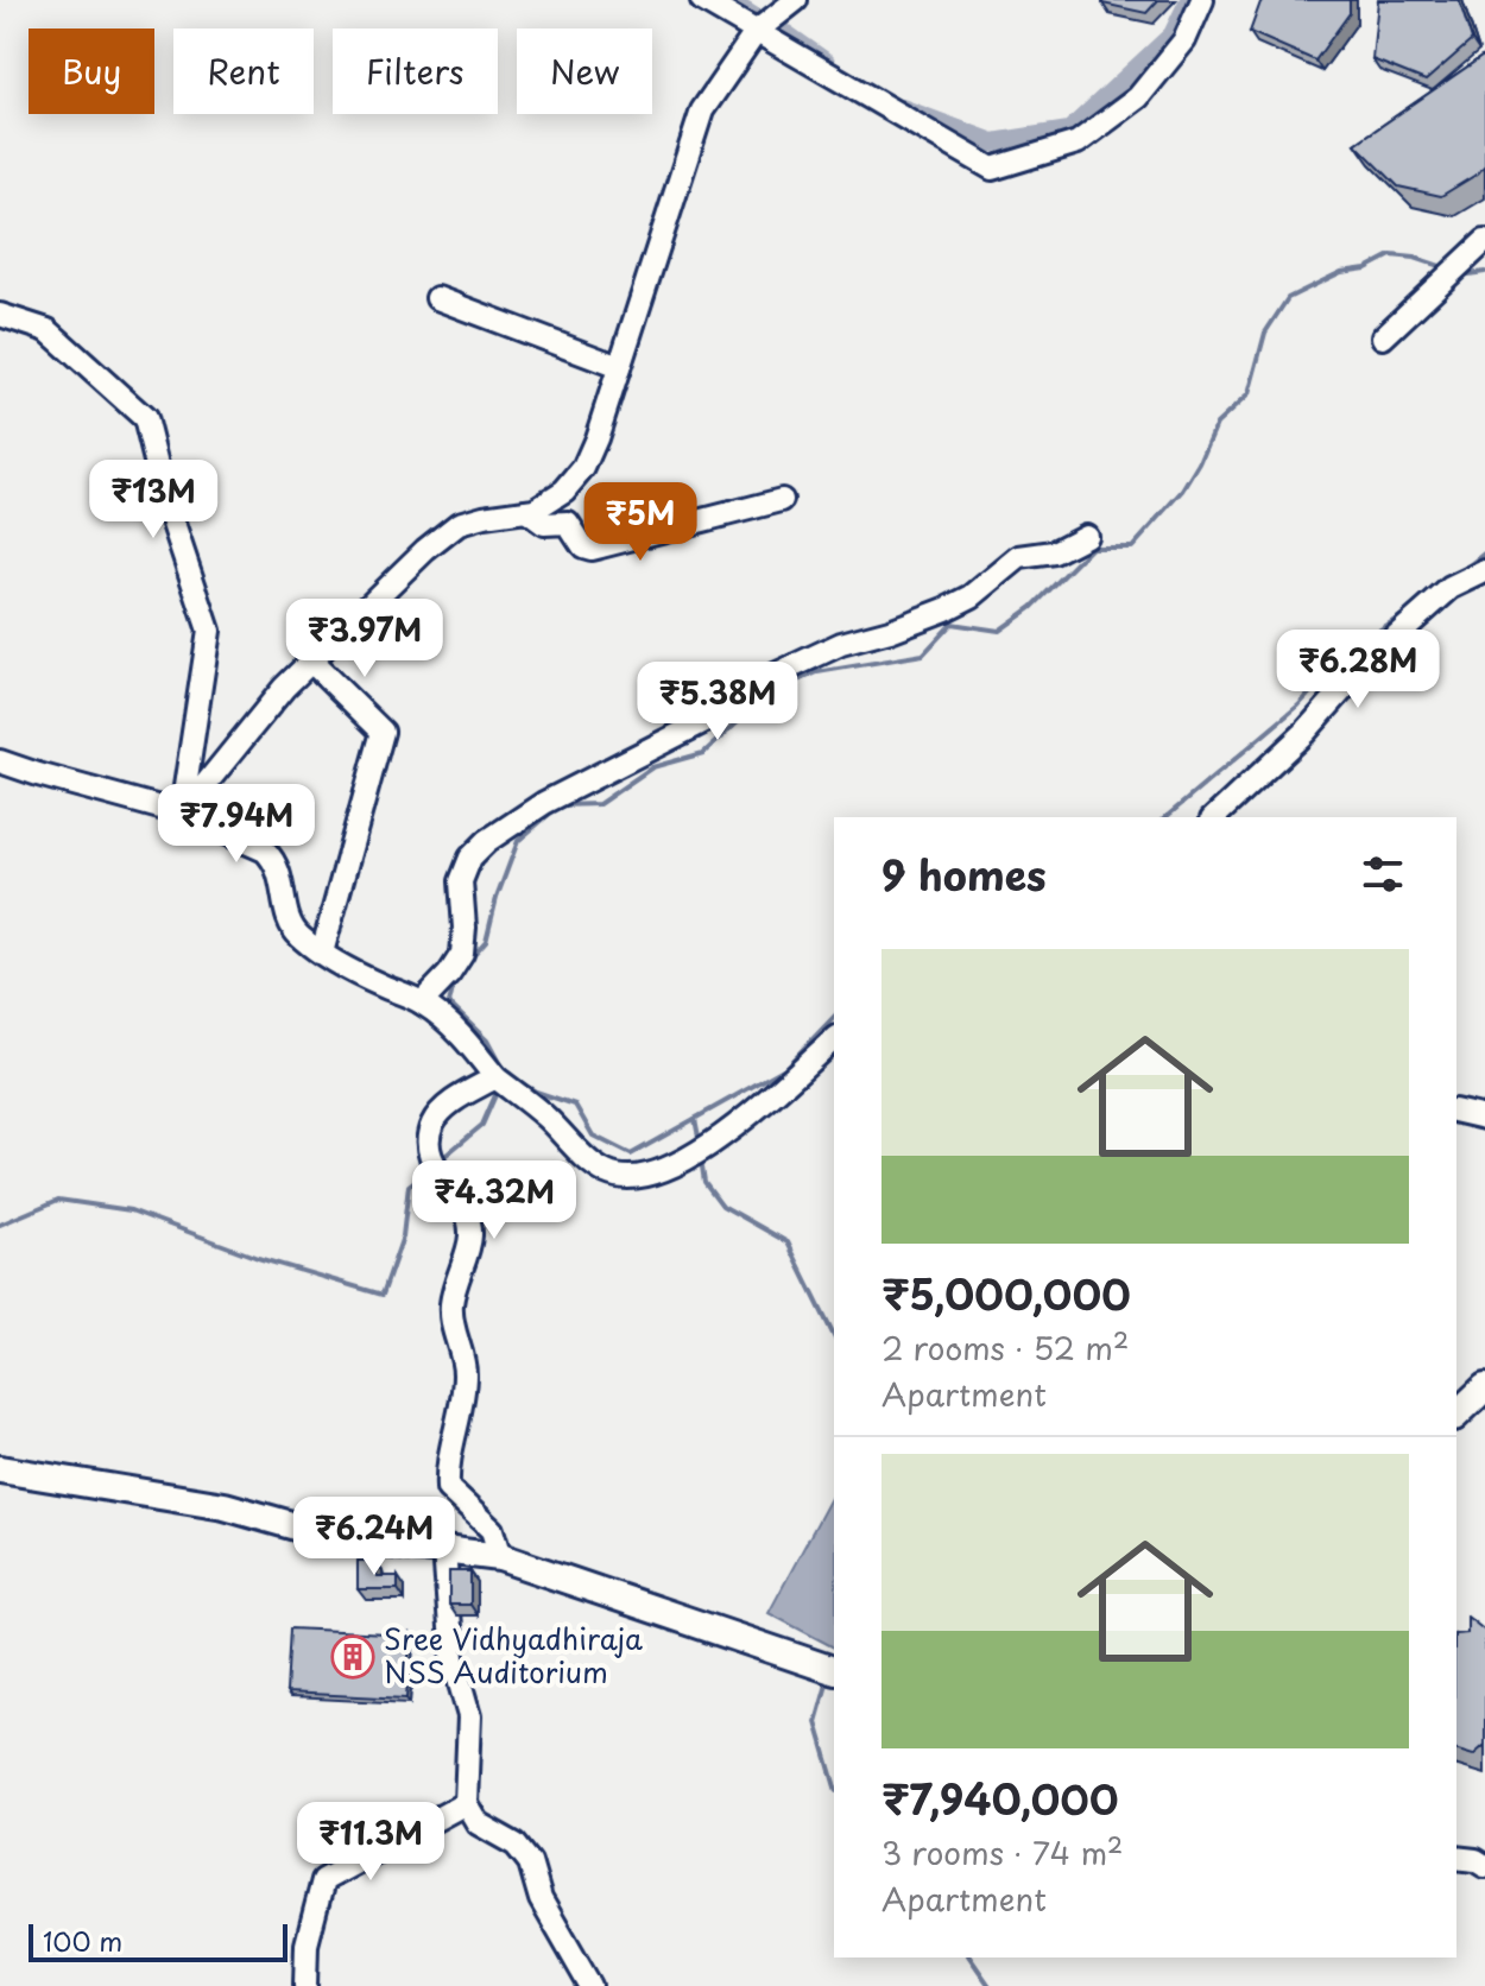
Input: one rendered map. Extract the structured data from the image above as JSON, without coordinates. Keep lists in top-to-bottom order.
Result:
{
  "places": {
    "building": ["Sree Vidhyadhiraja NSS Auditorium"]
  },
  "scale_bar": "100 m",
  "page": {
    "chip": [
      "Buy",
      "Rent",
      "Filters",
      "New"
    ],
    "price": [
      "₹13M",
      "₹5M",
      "₹3.97M",
      "₹6.28M",
      "₹5.38M",
      "₹7.94M",
      "₹4.32M",
      "₹6.24M",
      "₹11.3M"
    ],
    "heading": "9 homes",
    "list": [
      {
        "name": "₹5,000,000",
        "note": "2 rooms · 52 m² · Apartment"
      },
      {
        "name": "₹7,940,000",
        "note": "3 rooms · 74 m² · Apartment"
      }
    ],
    "scale": "100 m"
  }
}
